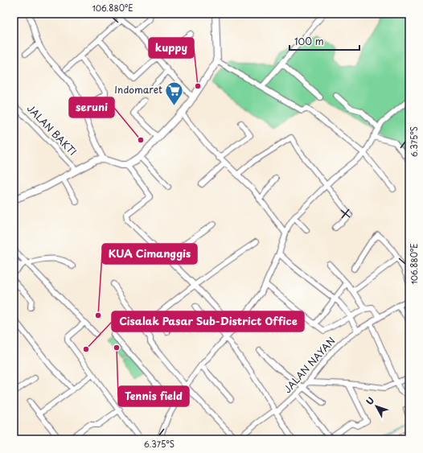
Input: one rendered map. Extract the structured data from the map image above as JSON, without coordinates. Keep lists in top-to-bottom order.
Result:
{
  "streets": {
    "street": ["JALAN BAKTI", "JALAN NAYAN"]
  },
  "places": {
    "other": [
      "kuppy",
      "seruni",
      "KUA Cimanggis",
      "Tennis field",
      "Cisalak Pasar Sub-District Office"
    ],
    "supermarket": ["Indomaret"]
  },
  "scale_bar": "100 m",
  "north": "top left",
  "coordinates": ["106.880°E", "6.375°S"]
}
